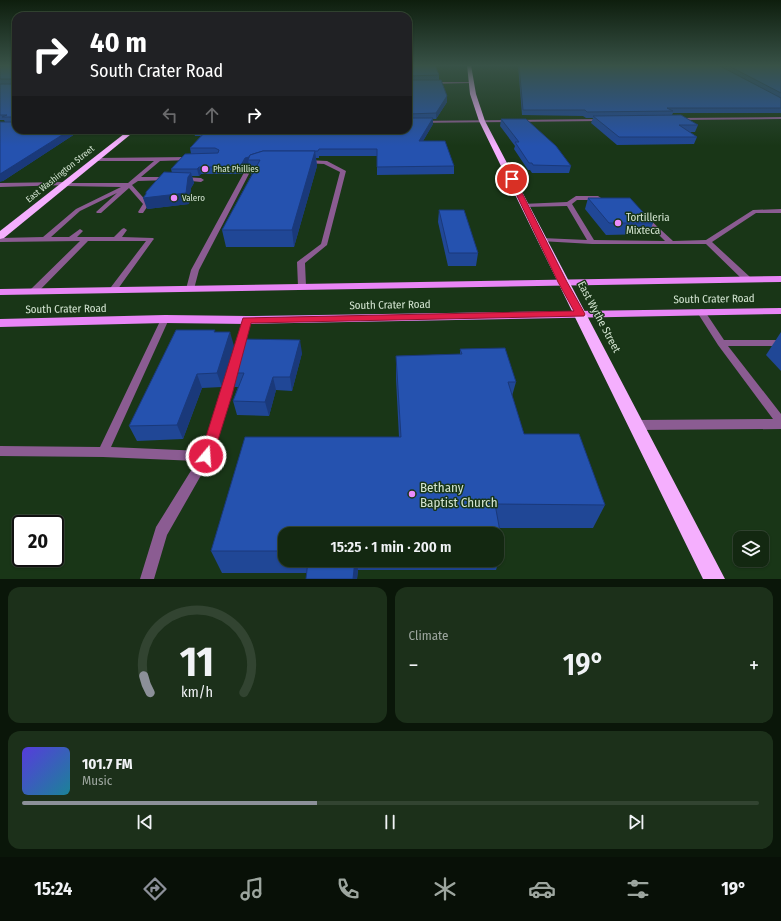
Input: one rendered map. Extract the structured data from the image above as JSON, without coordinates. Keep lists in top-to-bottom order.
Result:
{
  "streets": {
    "highway": ["East Washington Street", "East Wythe Street"],
    "main road": ["South Crater Road"]
  },
  "crossings": [
    ["South Crater Road", "East Wythe Street"]
  ],
  "places": [
    "Phat Phillies",
    "Valero",
    "Tortilleria Mixteca",
    "Bethany Baptist Church"
  ],
  "page": {
    "turn": ["40 m", "South Crater Road"],
    "limit": "20",
    "trip": "15:25 · 1 min · 200 m",
    "tile": "Climate",
    "heat": ["−", "19°", "+"],
    "song": ["101.7 FM", "Music"],
    "tabs": ["15:24", "19°"],
    "gauge": ["11", "km/h"]
  }
}
